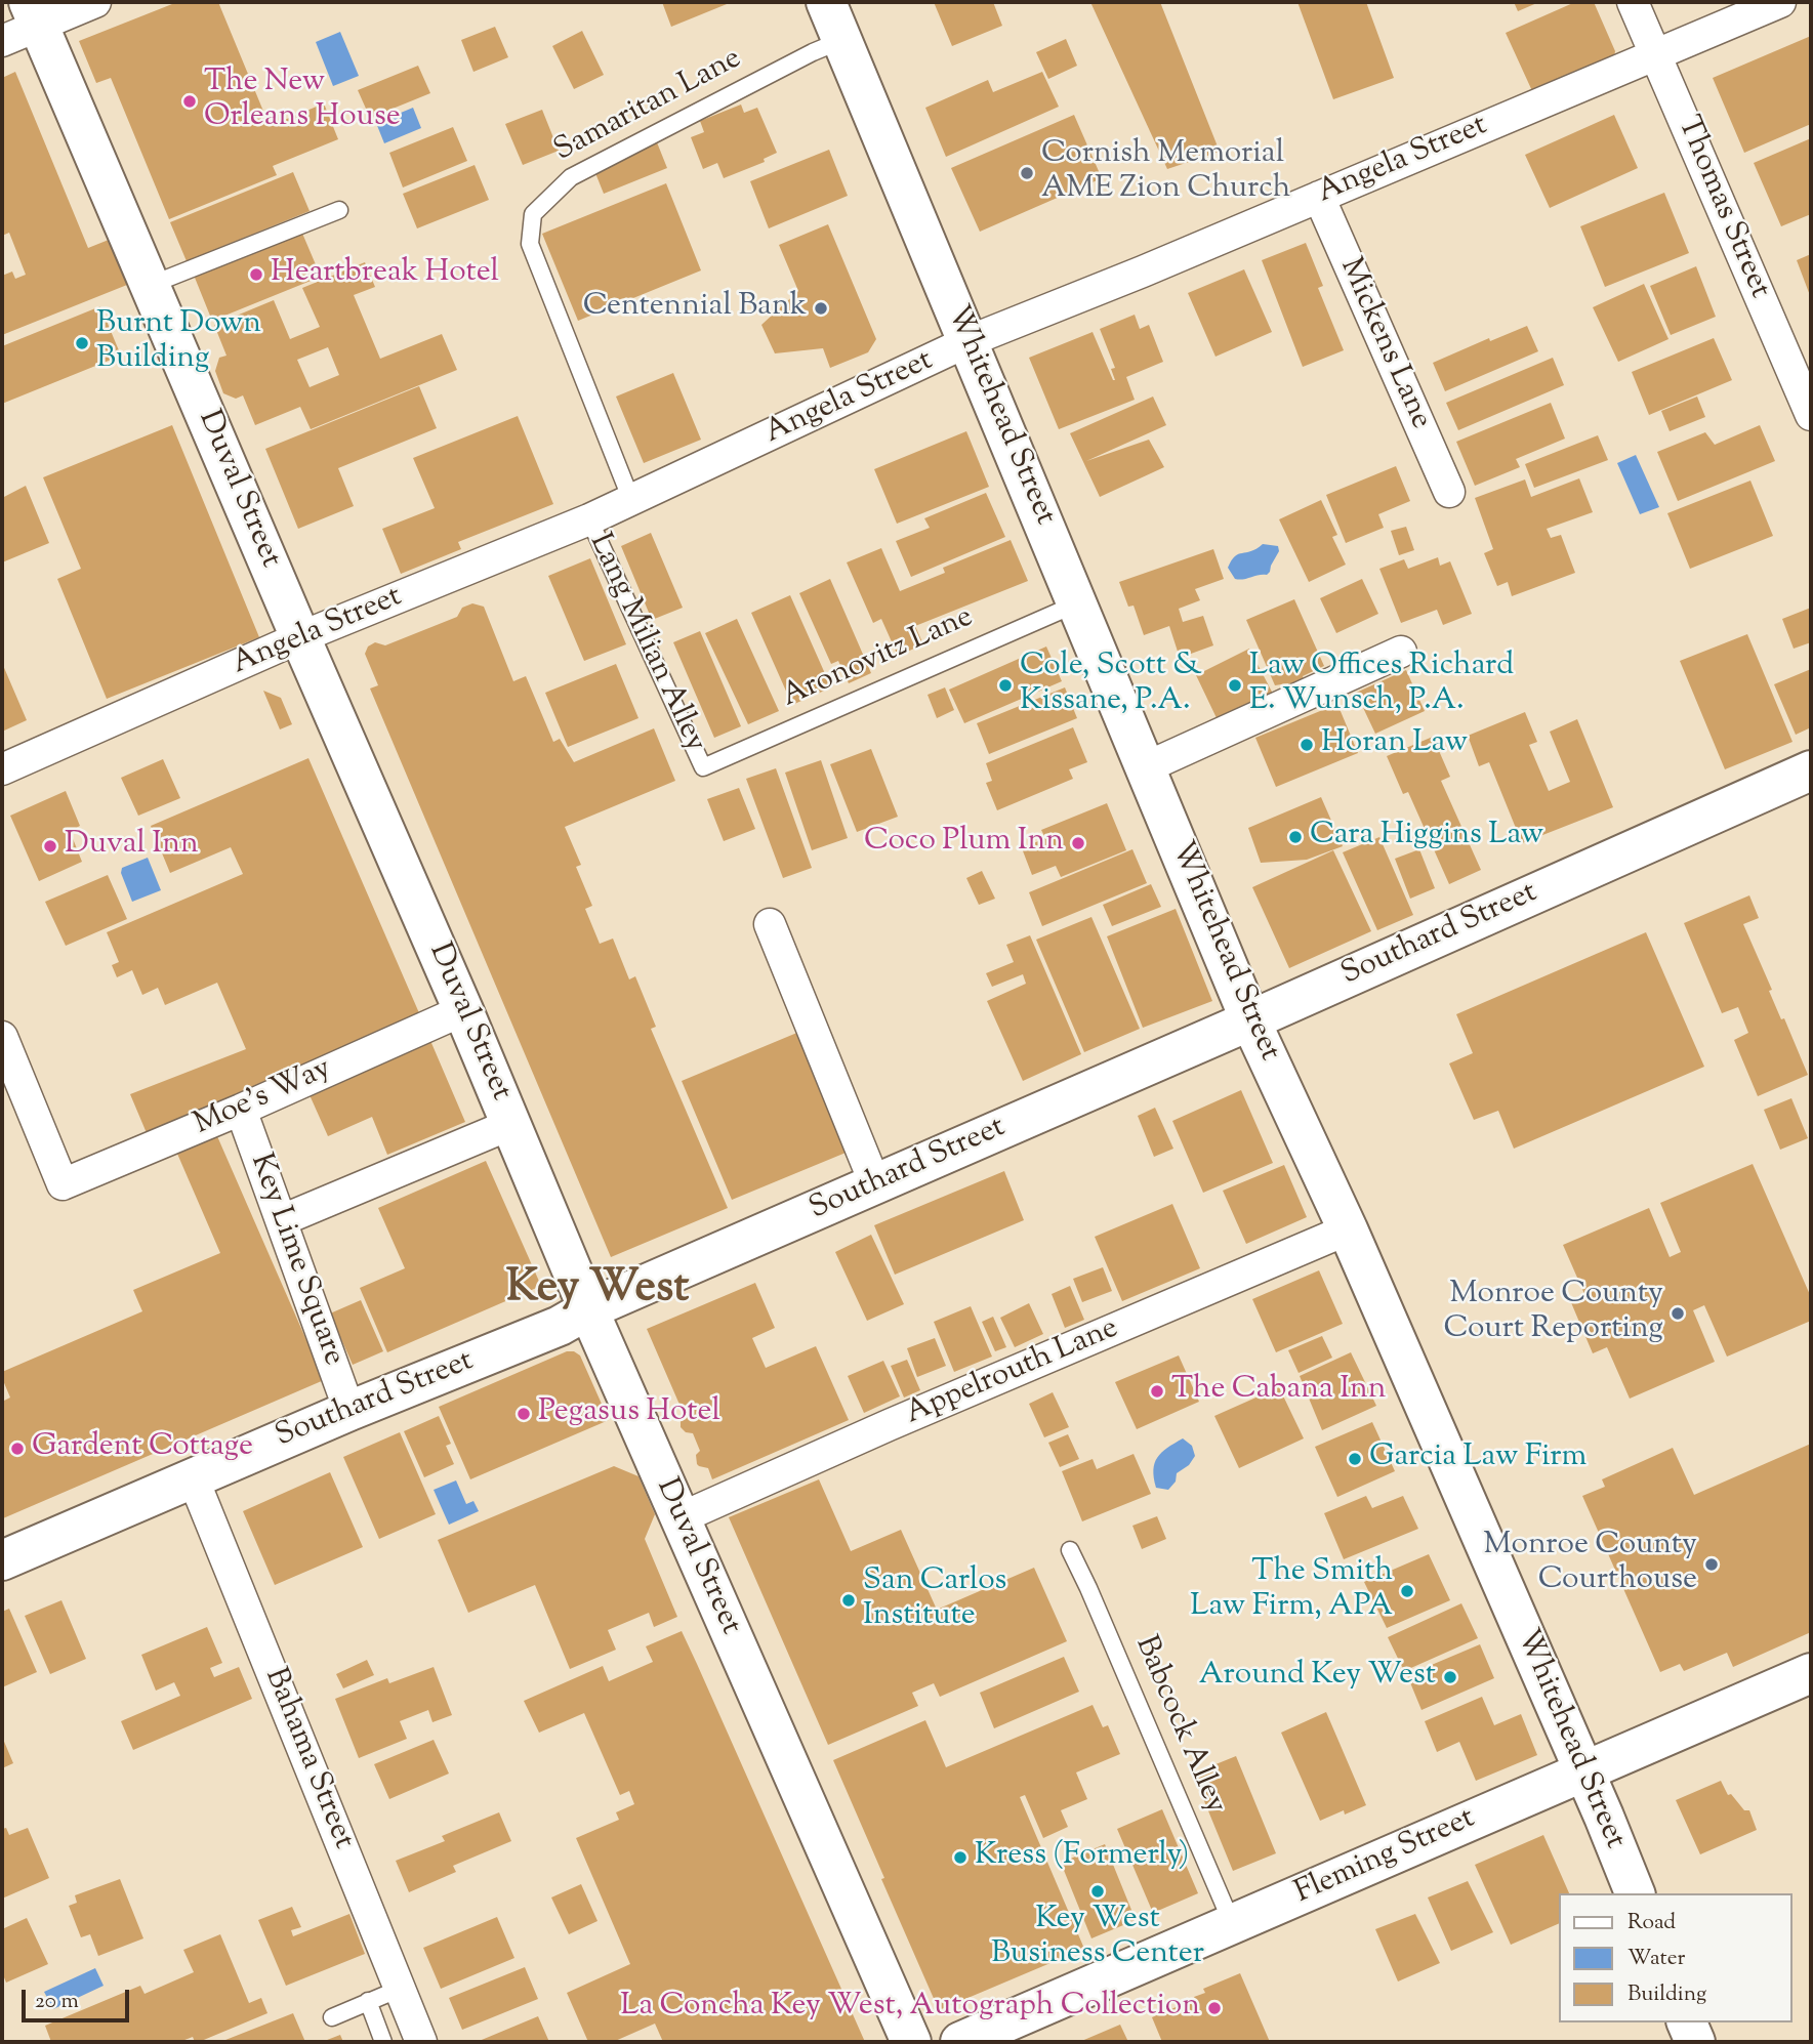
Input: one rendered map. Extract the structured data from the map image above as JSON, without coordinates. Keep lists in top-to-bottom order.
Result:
{
  "streets": {
    "street": [
      "Angela Street",
      "Thomas Street",
      "Mickens Lane",
      "Whitehead Street",
      "Duval Street",
      "Southard Street",
      "Moe's Way",
      "Key Lime Square",
      "Appelrouth Lane",
      "Bahama Street",
      "Fleming Street"
    ],
    "lane": [
      "Samaritan Lane",
      "Lang Milian Alley",
      "Aronovitz Lane",
      "Babcock Alley"
    ]
  },
  "crossings": [
    ["Samaritan Lane", "Angela Street"],
    ["Samaritan Lane", "Whitehead Street"],
    ["Angela Street", "Thomas Street"],
    ["Angela Street", "Mickens Lane"],
    ["Angela Street", "Whitehead Street"],
    ["Angela Street", "Duval Street"],
    ["Angela Street", "Lang Milian Alley"],
    ["Whitehead Street", "Aronovitz Lane"],
    ["Whitehead Street", "Southard Street"],
    ["Whitehead Street", "Appelrouth Lane"],
    ["Whitehead Street", "Fleming Street"],
    ["Duval Street", "Southard Street"],
    ["Duval Street", "Moe's Way"],
    ["Duval Street", "Appelrouth Lane"],
    ["Lang Milian Alley", "Aronovitz Lane"],
    ["Southard Street", "Key Lime Square"],
    ["Southard Street", "Bahama Street"],
    ["Moe's Way", "Key Lime Square"],
    ["Babcock Alley", "Fleming Street"]
  ],
  "districts": ["Key West"],
  "places": [
    "The New Orleans House",
    "Cornish Memorial AME Zion Church",
    "Heartbreak Hotel",
    "Centennial Bank",
    "Burnt Down Building",
    "Cole, Scott & Kissane, P.A.",
    "Law Offices Richard E. Wunsch, P.A.",
    "Horan Law",
    "Cara Higgins Law",
    "Coco Plum Inn",
    "Duval Inn",
    "Monroe County Court Reporting",
    "The Cabana Inn",
    "Pegasus Hotel",
    "Gardent Cottage",
    "Garcia Law Firm",
    "Monroe County Courthouse",
    "The Smith Law Firm, APA",
    "San Carlos Institute",
    "Around Key West",
    "Kress (Formerly)",
    "Key West Business Center",
    "La Concha Key West, Autograph Collection"
  ],
  "legend": ["Road", "Water", "Building"],
  "scale_bar": "20 m"
}
